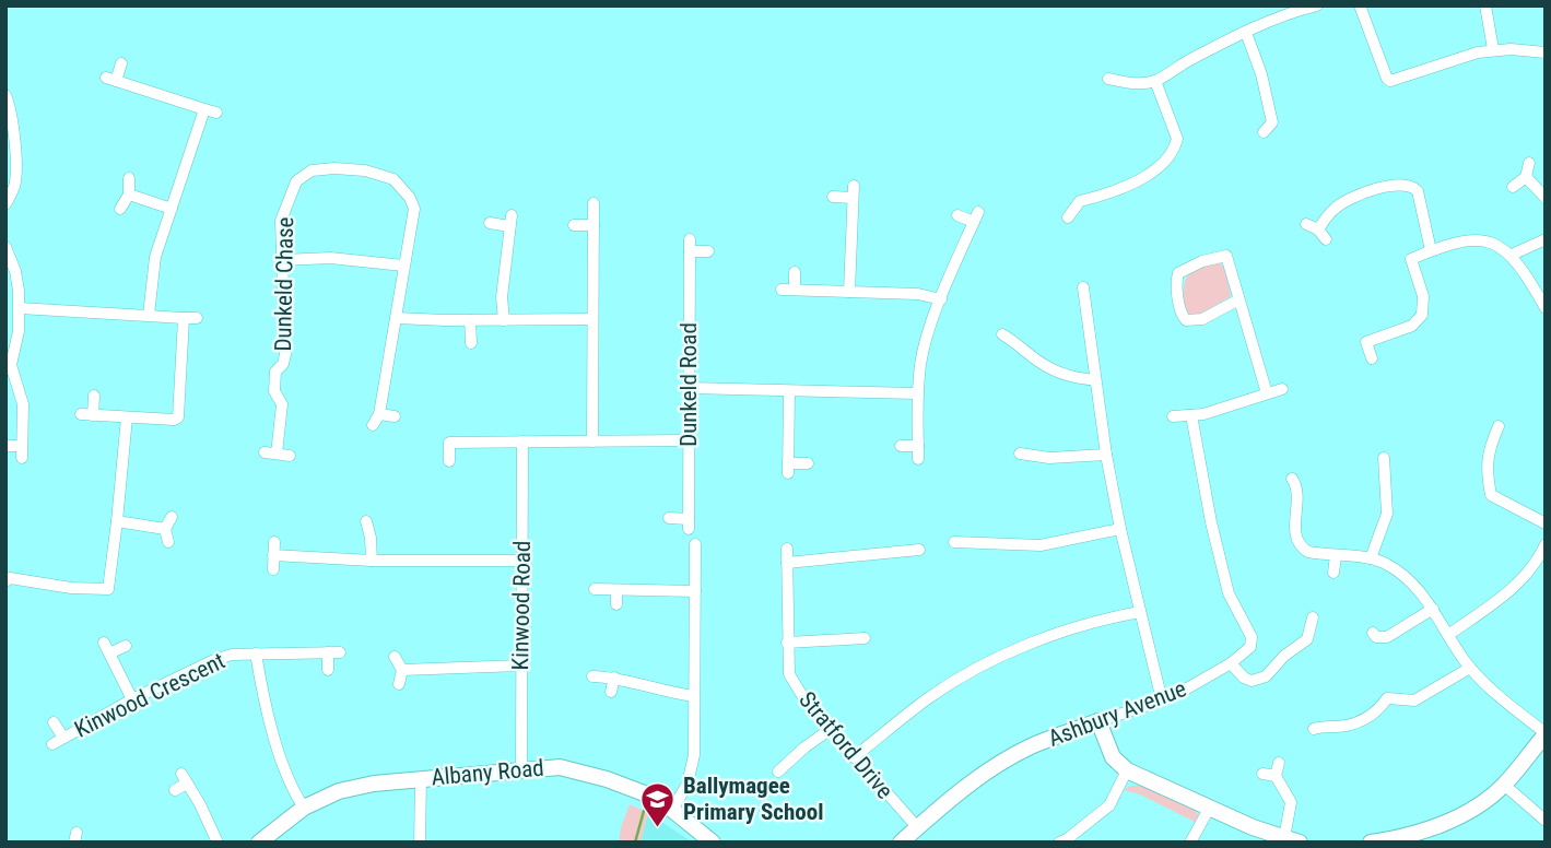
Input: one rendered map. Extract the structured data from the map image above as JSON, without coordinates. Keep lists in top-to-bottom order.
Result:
{
  "streets": {
    "street": [
      "Dunkeld Chase",
      "Dunkeld Road",
      "Kinwood Road",
      "Kinwood Crescent",
      "Ashbury Avenue",
      "Stratford Drive",
      "Albany Road"
    ]
  },
  "crossings": [
    ["Kinwood Road", "Albany Road"],
    ["Ashbury Avenue", "Stratford Drive"]
  ],
  "places": {
    "school or university": ["Ballymagee Primary School"]
  }
}
